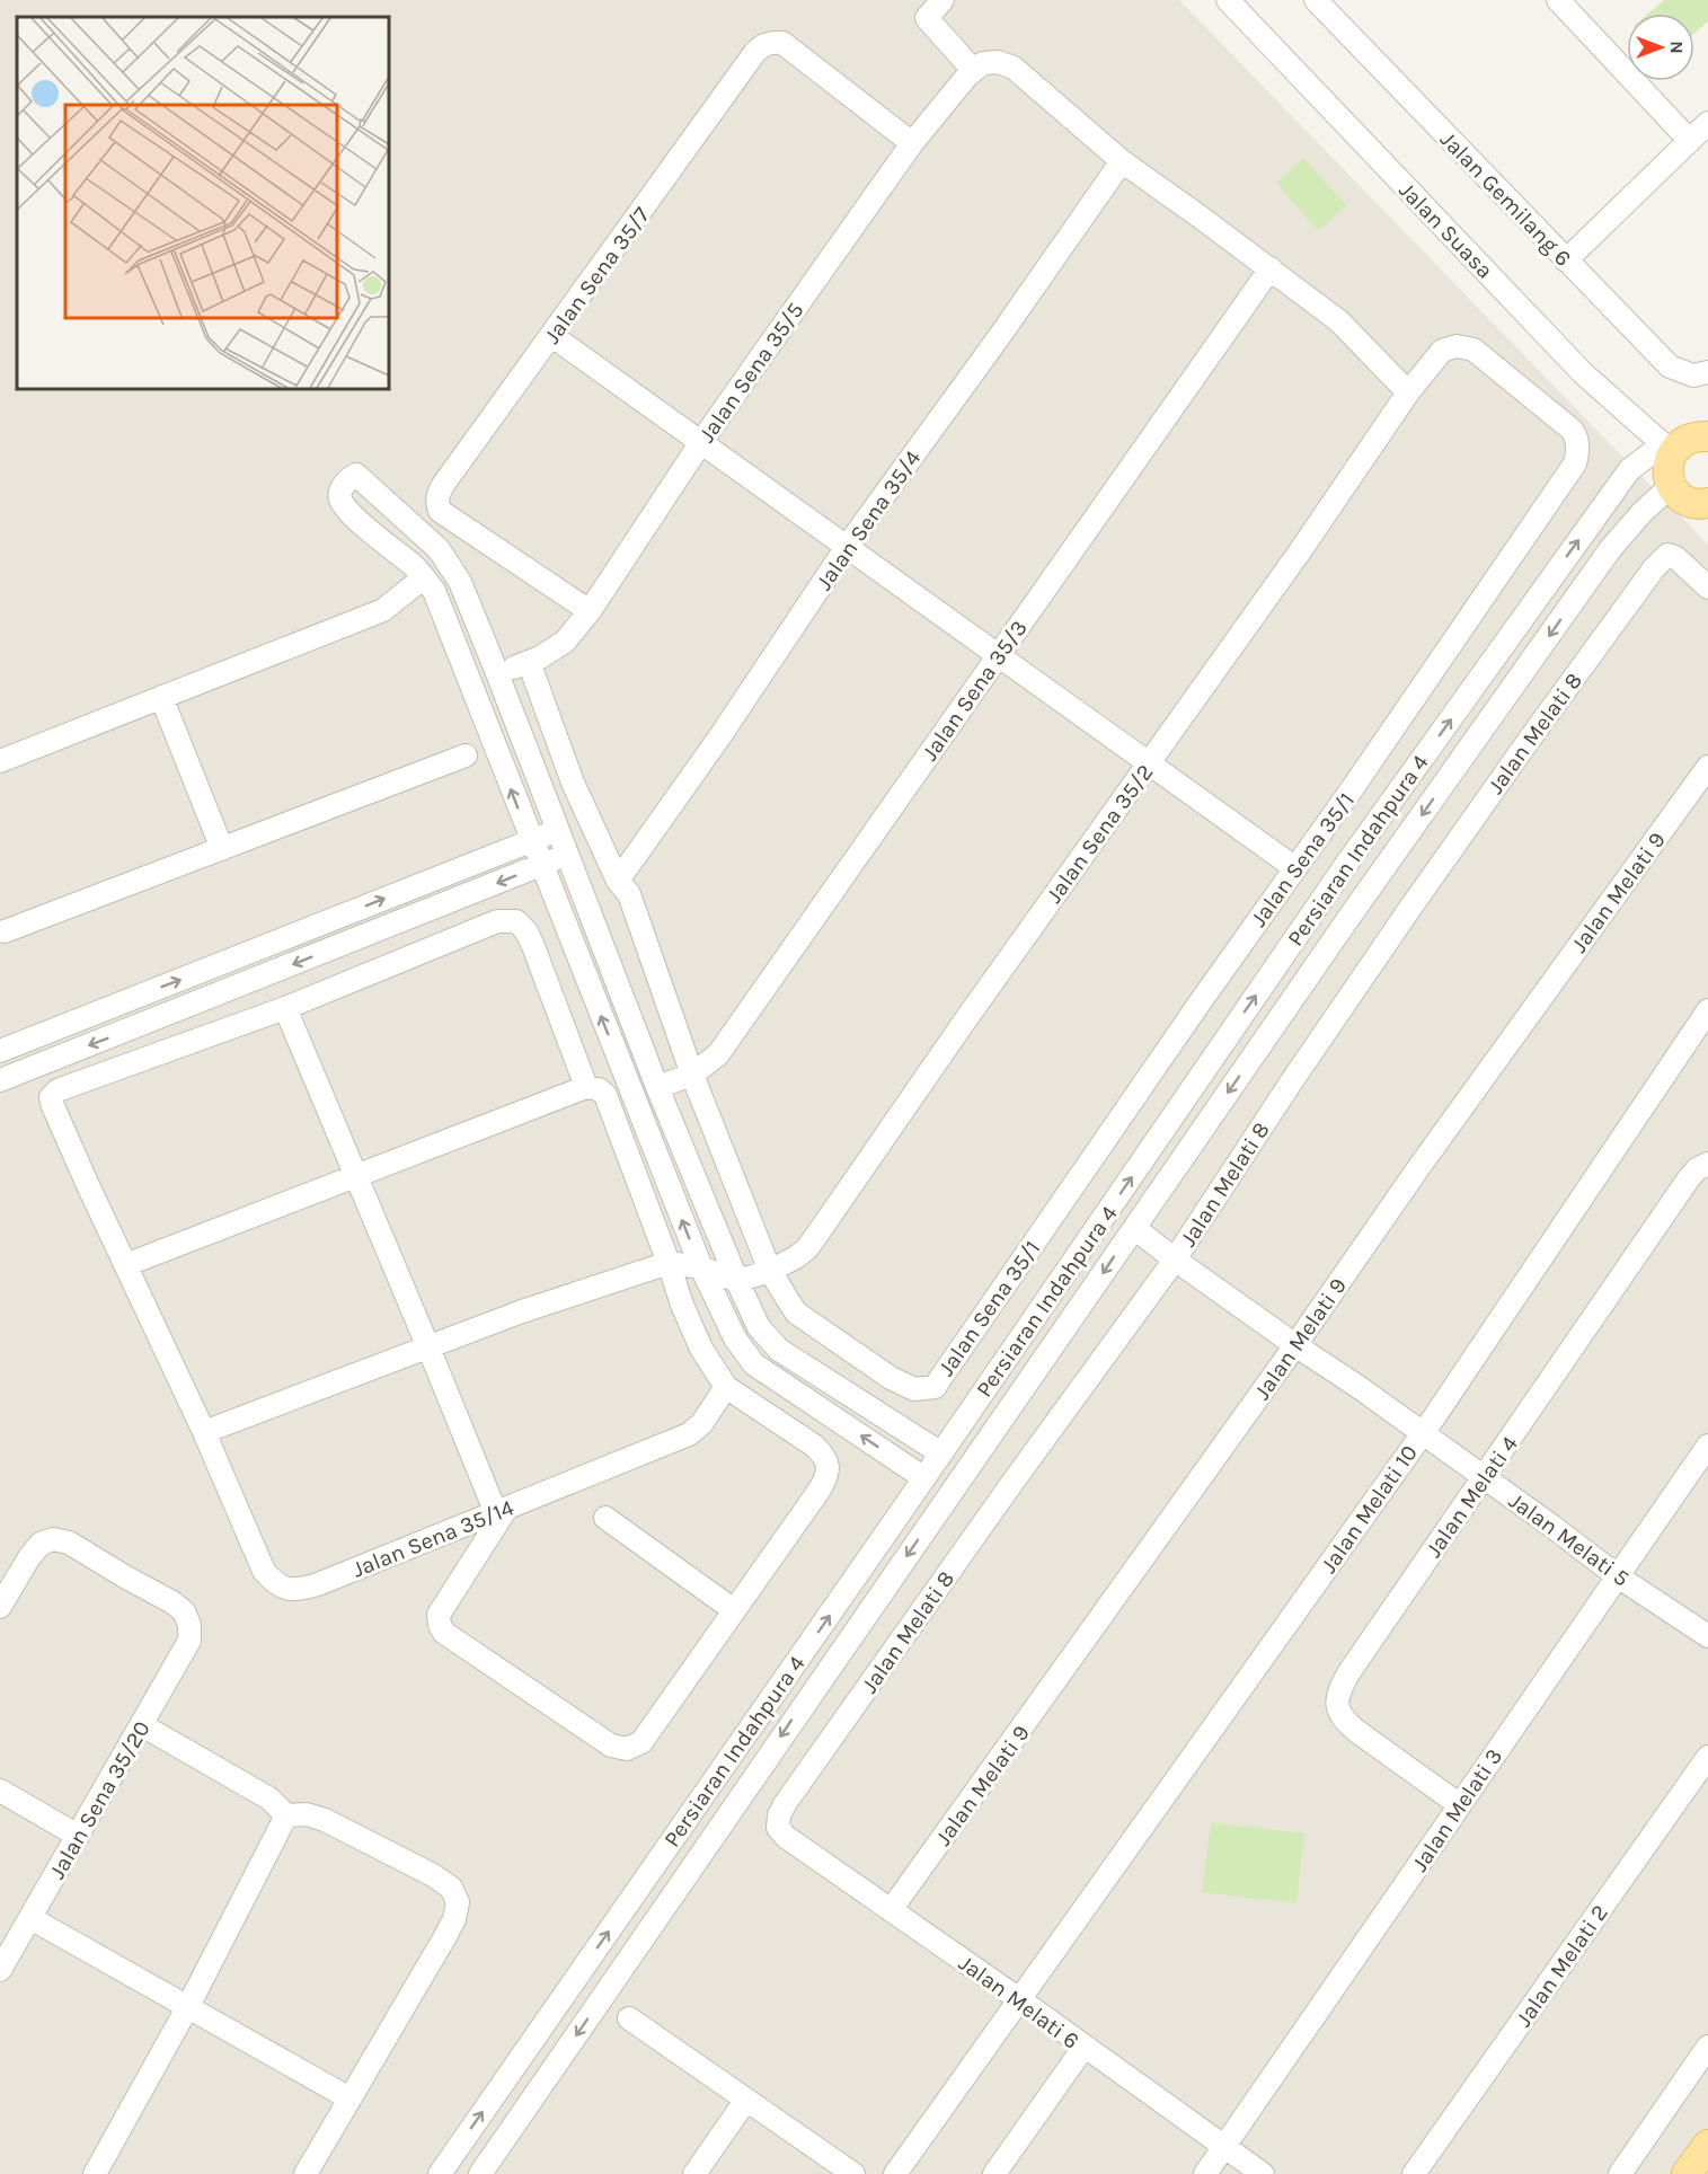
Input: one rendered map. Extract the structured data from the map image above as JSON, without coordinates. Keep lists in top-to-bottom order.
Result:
{
  "streets": {
    "street": [
      "Jalan Gemilang 6",
      "Jalan Suasa",
      "Jalan Sena 35/7",
      "Jalan Sena 35/5",
      "Jalan Sena 35/4",
      "Jalan Sena 35/3",
      "Jalan Melati 8",
      "Jalan Sena 35/2",
      "Persiaran Indahpura 4",
      "Jalan Sena 35/1",
      "Jalan Melati 9",
      "Jalan Melati 4",
      "Jalan Melati 10",
      "Jalan Sena 35/14",
      "Jalan Melati 5",
      "Jalan Sena 35/20",
      "Jalan Melati 3",
      "Jalan Melati 2",
      "Jalan Melati 6"
    ]
  },
  "crossings": [
    ["Jalan Suasa", "Persiaran Indahpura 4"],
    ["Jalan Sena 35/7", "Jalan Sena 35/5"],
    ["Jalan Melati 8", "Jalan Melati 5"],
    ["Jalan Melati 8", "Jalan Melati 6"],
    ["Jalan Sena 35/2", "Jalan Sena 35/1"],
    ["Persiaran Indahpura 4", "Jalan Melati 5"],
    ["Jalan Melati 9", "Jalan Melati 5"],
    ["Jalan Melati 9", "Jalan Melati 6"],
    ["Jalan Melati 4", "Jalan Melati 5"],
    ["Jalan Melati 4", "Jalan Melati 3"],
    ["Jalan Melati 10", "Jalan Melati 5"],
    ["Jalan Melati 10", "Jalan Melati 6"],
    ["Jalan Melati 5", "Jalan Melati 3"],
    ["Jalan Melati 3", "Jalan Melati 6"]
  ],
  "north": "right"
}
